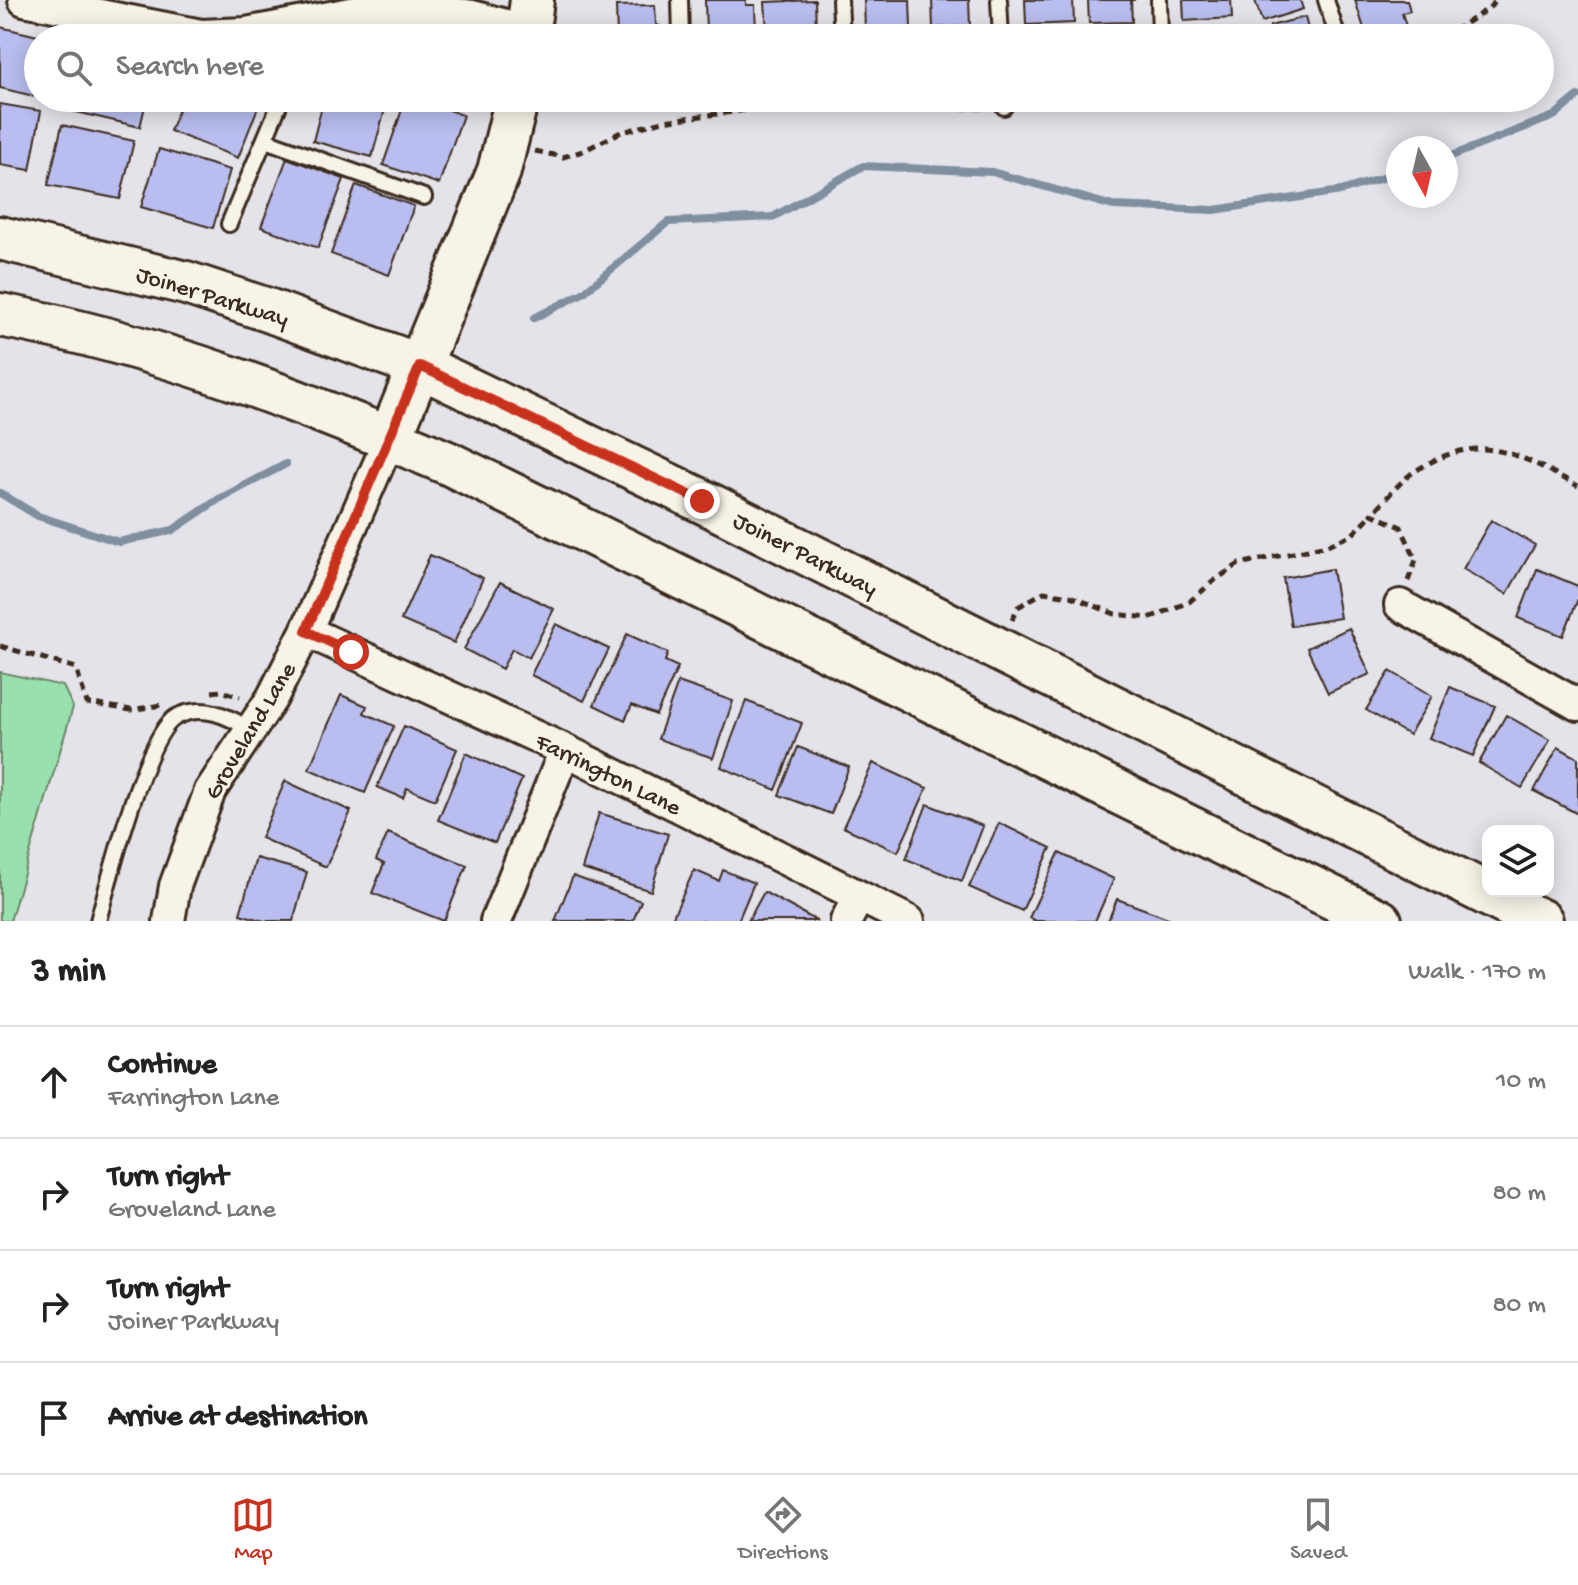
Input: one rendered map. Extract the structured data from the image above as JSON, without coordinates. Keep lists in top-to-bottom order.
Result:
{
  "streets": {
    "main road": ["Joiner Parkway", "Groveland Lane"],
    "street": ["Farrington Lane"]
  },
  "crossings": [
    ["Joiner Parkway", "Groveland Lane"],
    ["Groveland Lane", "Farrington Lane"]
  ],
  "north": "bottom",
  "page": {
    "search": "Search here",
    "heading": ["3 min", "Walk · 170 m"],
    "list": [
      ["Continue", "Farrington Lane", "10 m"],
      ["Turn right", "Groveland Lane", "80 m"],
      ["Turn right", "Joiner Parkway", "80 m"],
      "Arrive at destination"
    ],
    "nav": ["Map", "Directions", "Saved"]
  }
}
